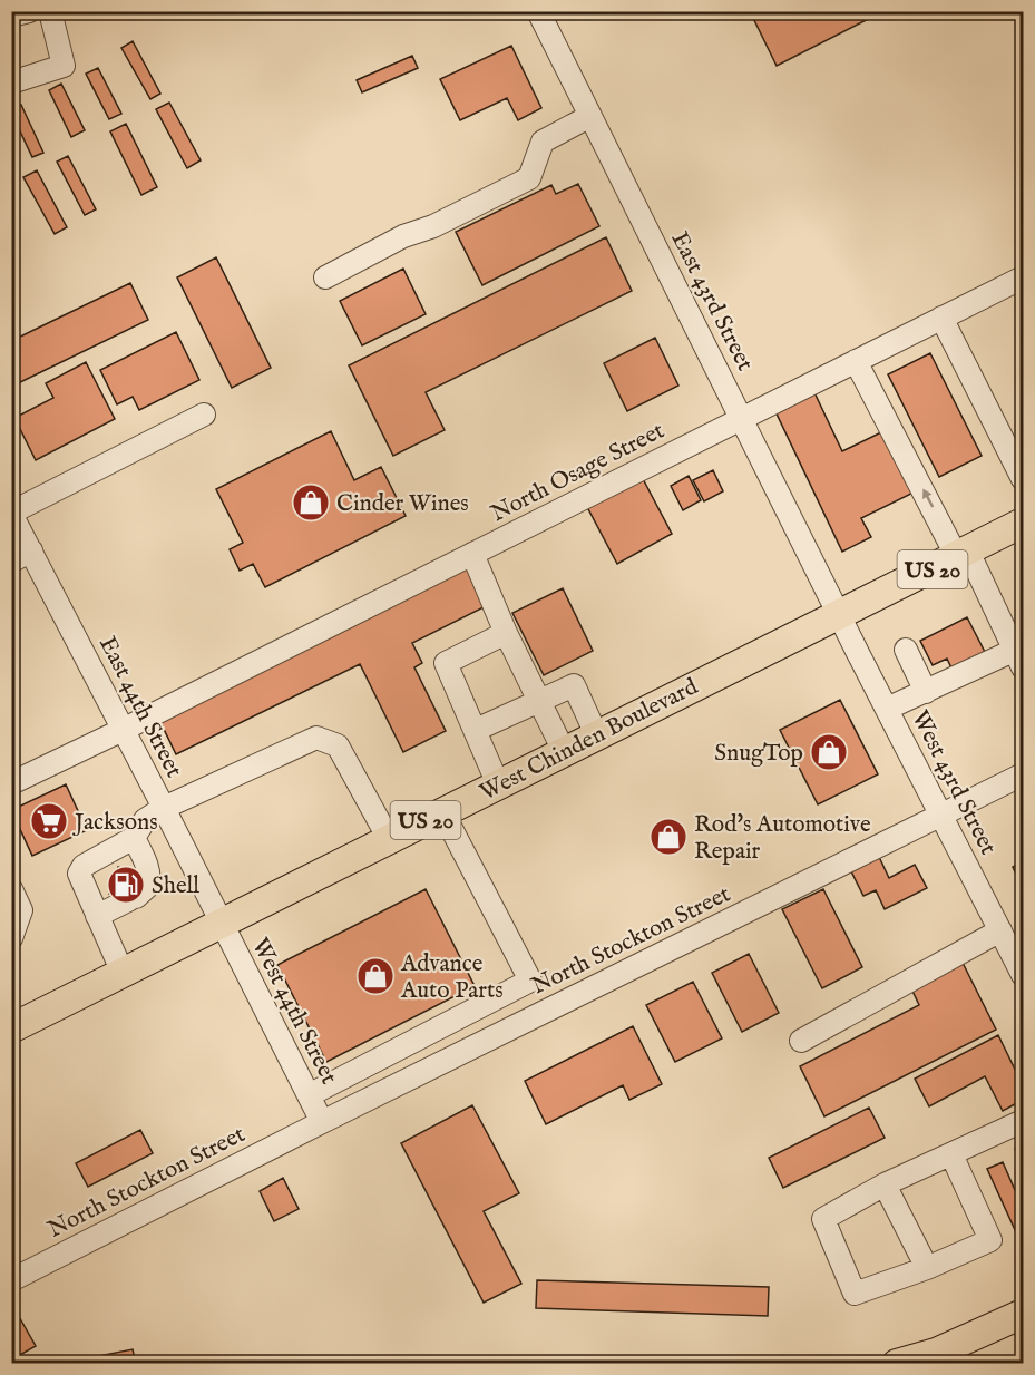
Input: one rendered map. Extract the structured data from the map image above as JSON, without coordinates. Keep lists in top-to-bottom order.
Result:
{
  "streets": {
    "main road": ["US 20", "West Chinden Boulevard"],
    "street": [
      "East 43rd Street",
      "North Osage Street",
      "East 44th Street",
      "West 43rd Street",
      "North Stockton Street",
      "West 44th Street"
    ]
  },
  "crossings": [
    ["East 43rd Street", "North Osage Street"],
    ["East 43rd Street", "West Chinden Boulevard"],
    ["East 43rd Street", "West 43rd Street"],
    ["North Osage Street", "East 44th Street"],
    ["East 44th Street", "West Chinden Boulevard"],
    ["East 44th Street", "West 44th Street"],
    ["West Chinden Boulevard", "West 43rd Street"],
    ["West Chinden Boulevard", "West 44th Street"],
    ["West 43rd Street", "North Stockton Street"],
    ["North Stockton Street", "West 44th Street"]
  ],
  "places": {
    "shop": [
      "Cinder Wines",
      "SnugTop",
      "Rod's Automotive Repair",
      "Advance Auto Parts"
    ],
    "supermarket": ["Jacksons"],
    "fuel station": ["Shell"]
  }
}
